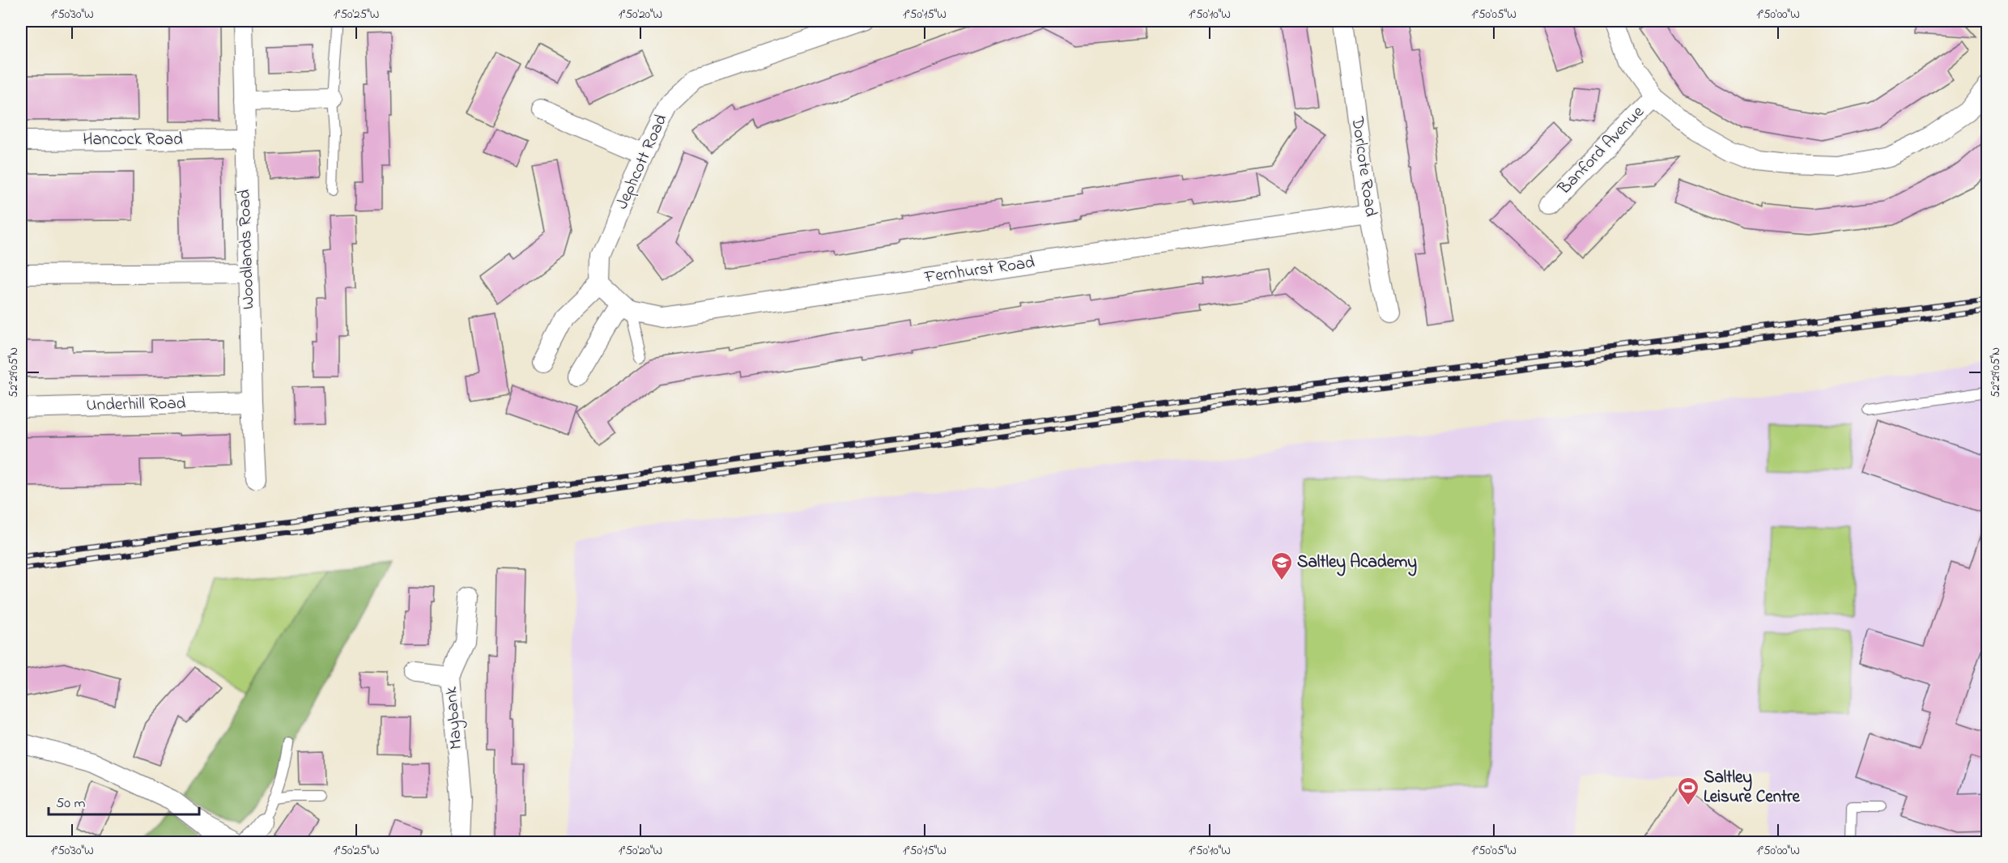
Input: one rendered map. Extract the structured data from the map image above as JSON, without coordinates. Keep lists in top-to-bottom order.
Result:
{
  "streets": {
    "street": [
      "Hancock Road",
      "Banford Avenue",
      "Jephcott Road",
      "Dorlcote Road",
      "Woodlands Road",
      "Fernhurst Road",
      "Underhill Road",
      "Maybank"
    ]
  },
  "crossings": [
    ["Hancock Road", "Woodlands Road"],
    ["Dorlcote Road", "Fernhurst Road"],
    ["Woodlands Road", "Underhill Road"]
  ],
  "places": {
    "school or university": ["Saltley Academy"],
    "sports": ["Saltley Leisure Centre"]
  },
  "scale_bar": "50 m",
  "coordinates": [
    "1°50'30\"W",
    "1°50'25\"W",
    "1°50'20\"W",
    "1°50'15\"W",
    "1°50'10\"W",
    "1°50'05\"W",
    "1°50'00\"W",
    "52°29'05\"N"
  ]
}
